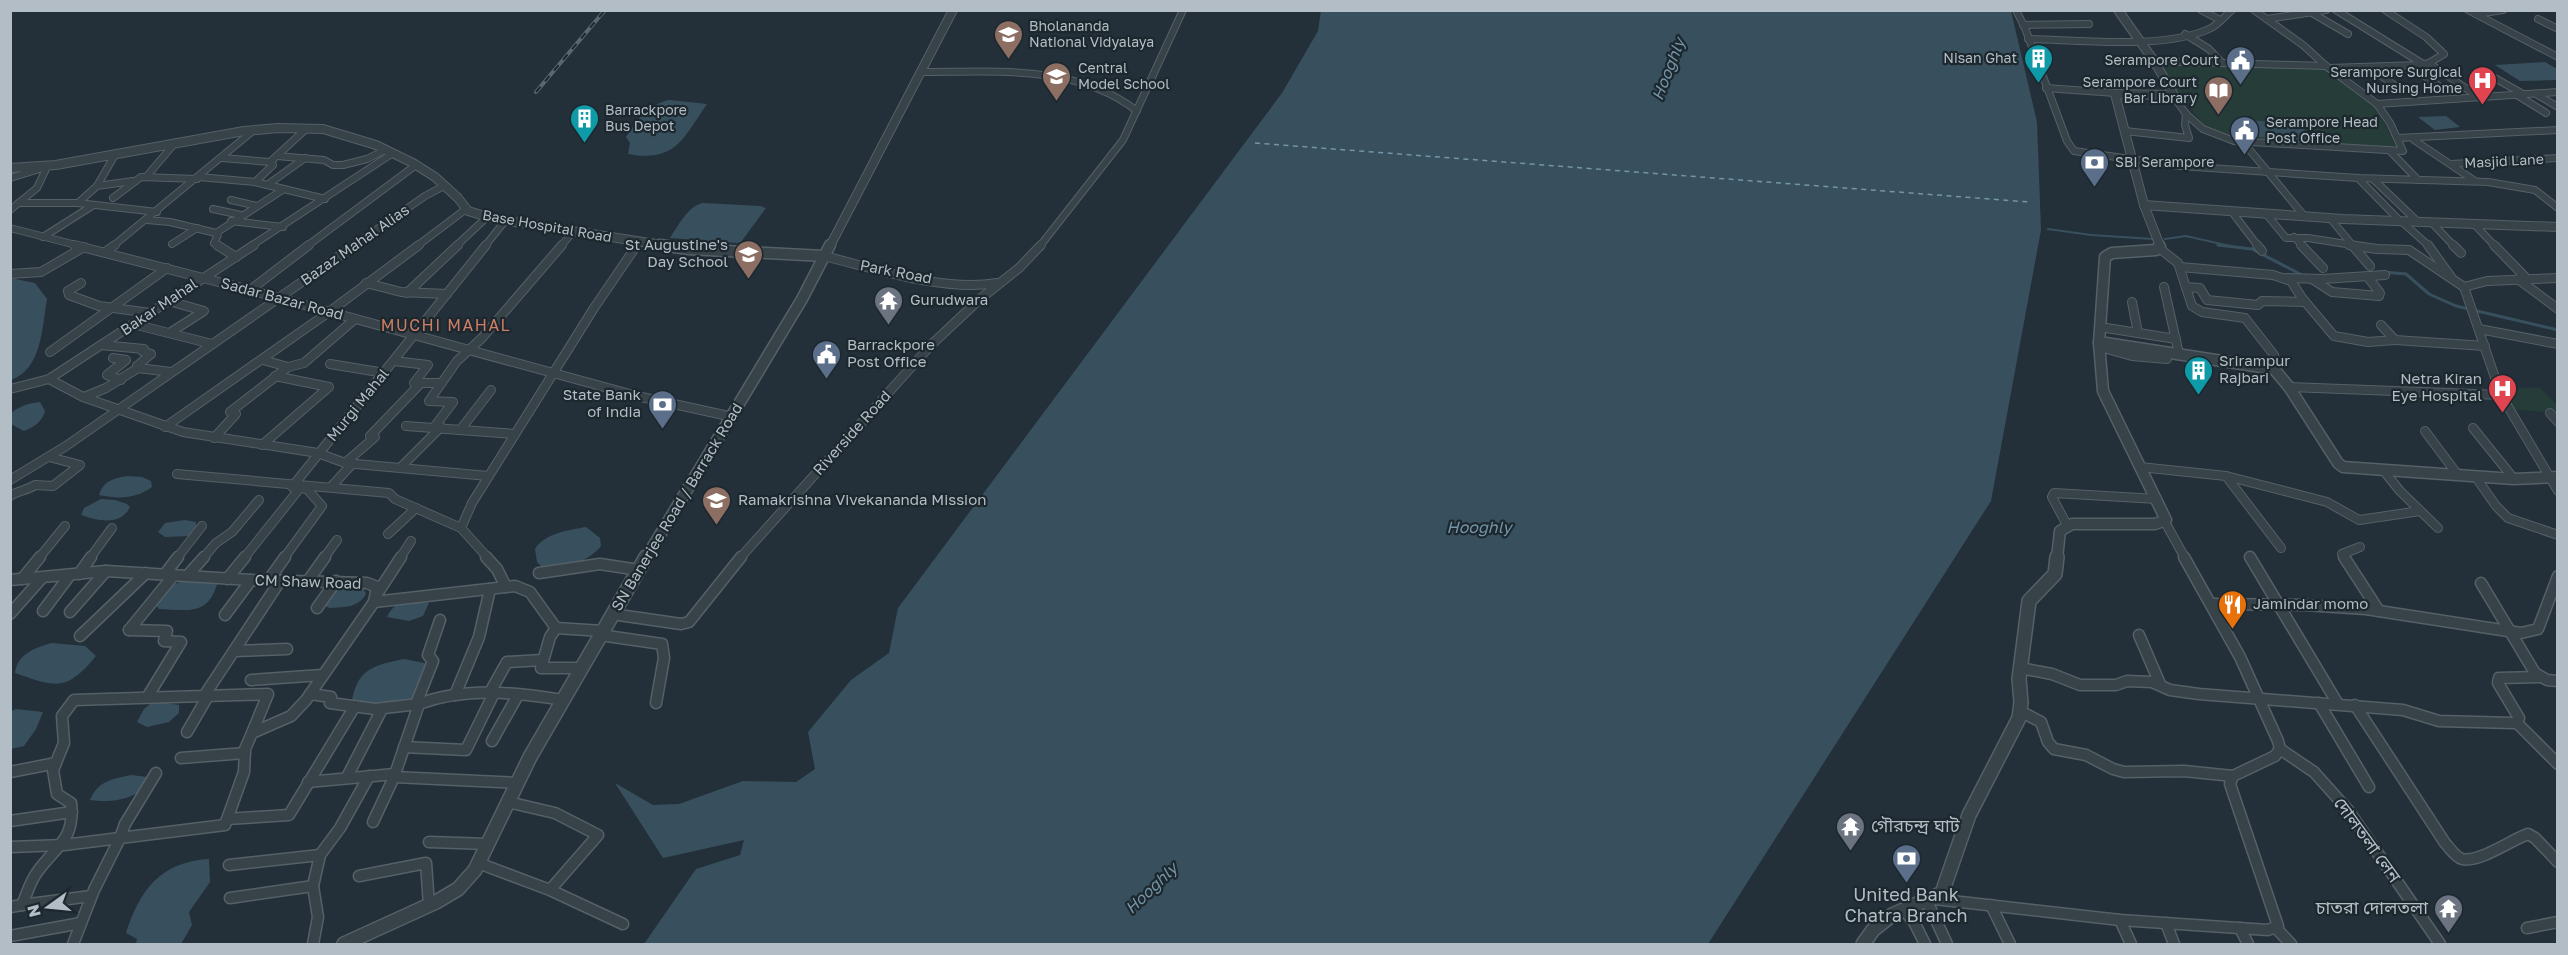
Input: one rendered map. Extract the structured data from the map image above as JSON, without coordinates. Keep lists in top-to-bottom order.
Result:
{
  "streets": {
    "street": [
      "Masjid Lane",
      "Base Hospital Road",
      "Bazaz Mahal Alias",
      "Park Road",
      "Sadar Bazar Road",
      "Bakar Mahal",
      "Murgi Mahal",
      "Riverside Road",
      "SN Banerjee Road / Barrack Road",
      "CM Shaw Road",
      "দোলতলা লেন"
    ]
  },
  "crossings": [
    ["Base Hospital Road", "Bazaz Mahal Alias"],
    ["Base Hospital Road", "Park Road"],
    ["Base Hospital Road", "Bakar Mahal"],
    ["Base Hospital Road", "Murgi Mahal"],
    ["Base Hospital Road", "SN Banerjee Road / Barrack Road"],
    ["Bazaz Mahal Alias", "Sadar Bazar Road"],
    ["Park Road", "Riverside Road"],
    ["Park Road", "SN Banerjee Road / Barrack Road"],
    ["Sadar Bazar Road", "Bakar Mahal"],
    ["Sadar Bazar Road", "Murgi Mahal"],
    ["Sadar Bazar Road", "SN Banerjee Road / Barrack Road"],
    ["Murgi Mahal", "CM Shaw Road"],
    ["Riverside Road", "SN Banerjee Road / Barrack Road"]
  ],
  "districts": ["MUCHI MAHAL"],
  "water": ["Hooghly"],
  "places": {
    "school or university": [
      "Bholananda National Vidyalaya",
      "Central Model School",
      "St Augustine's Day School",
      "Ramakrishna Vivekananda Mission"
    ],
    "building": ["Nisan Ghat", "Barrackpore Bus Depot", "Srirampur Rajbari"],
    "public building": ["Serampore Court", "Serampore Head Post Office", "Barrackpore Post Office"],
    "hospital": ["Serampore Surgical Nursing Home", "Netra Kiran Eye Hospital"],
    "library": ["Serampore Court Bar Library"],
    "bank": ["SBI Serampore", "State Bank of India", "United Bank Chatra Branch"],
    "temple": ["Gurudwara", "গৌরচন্দ্র ঘাট", "চাতরা দোলতলা"],
    "restaurant": ["Jamindar momo"]
  },
  "north": "left"
}
